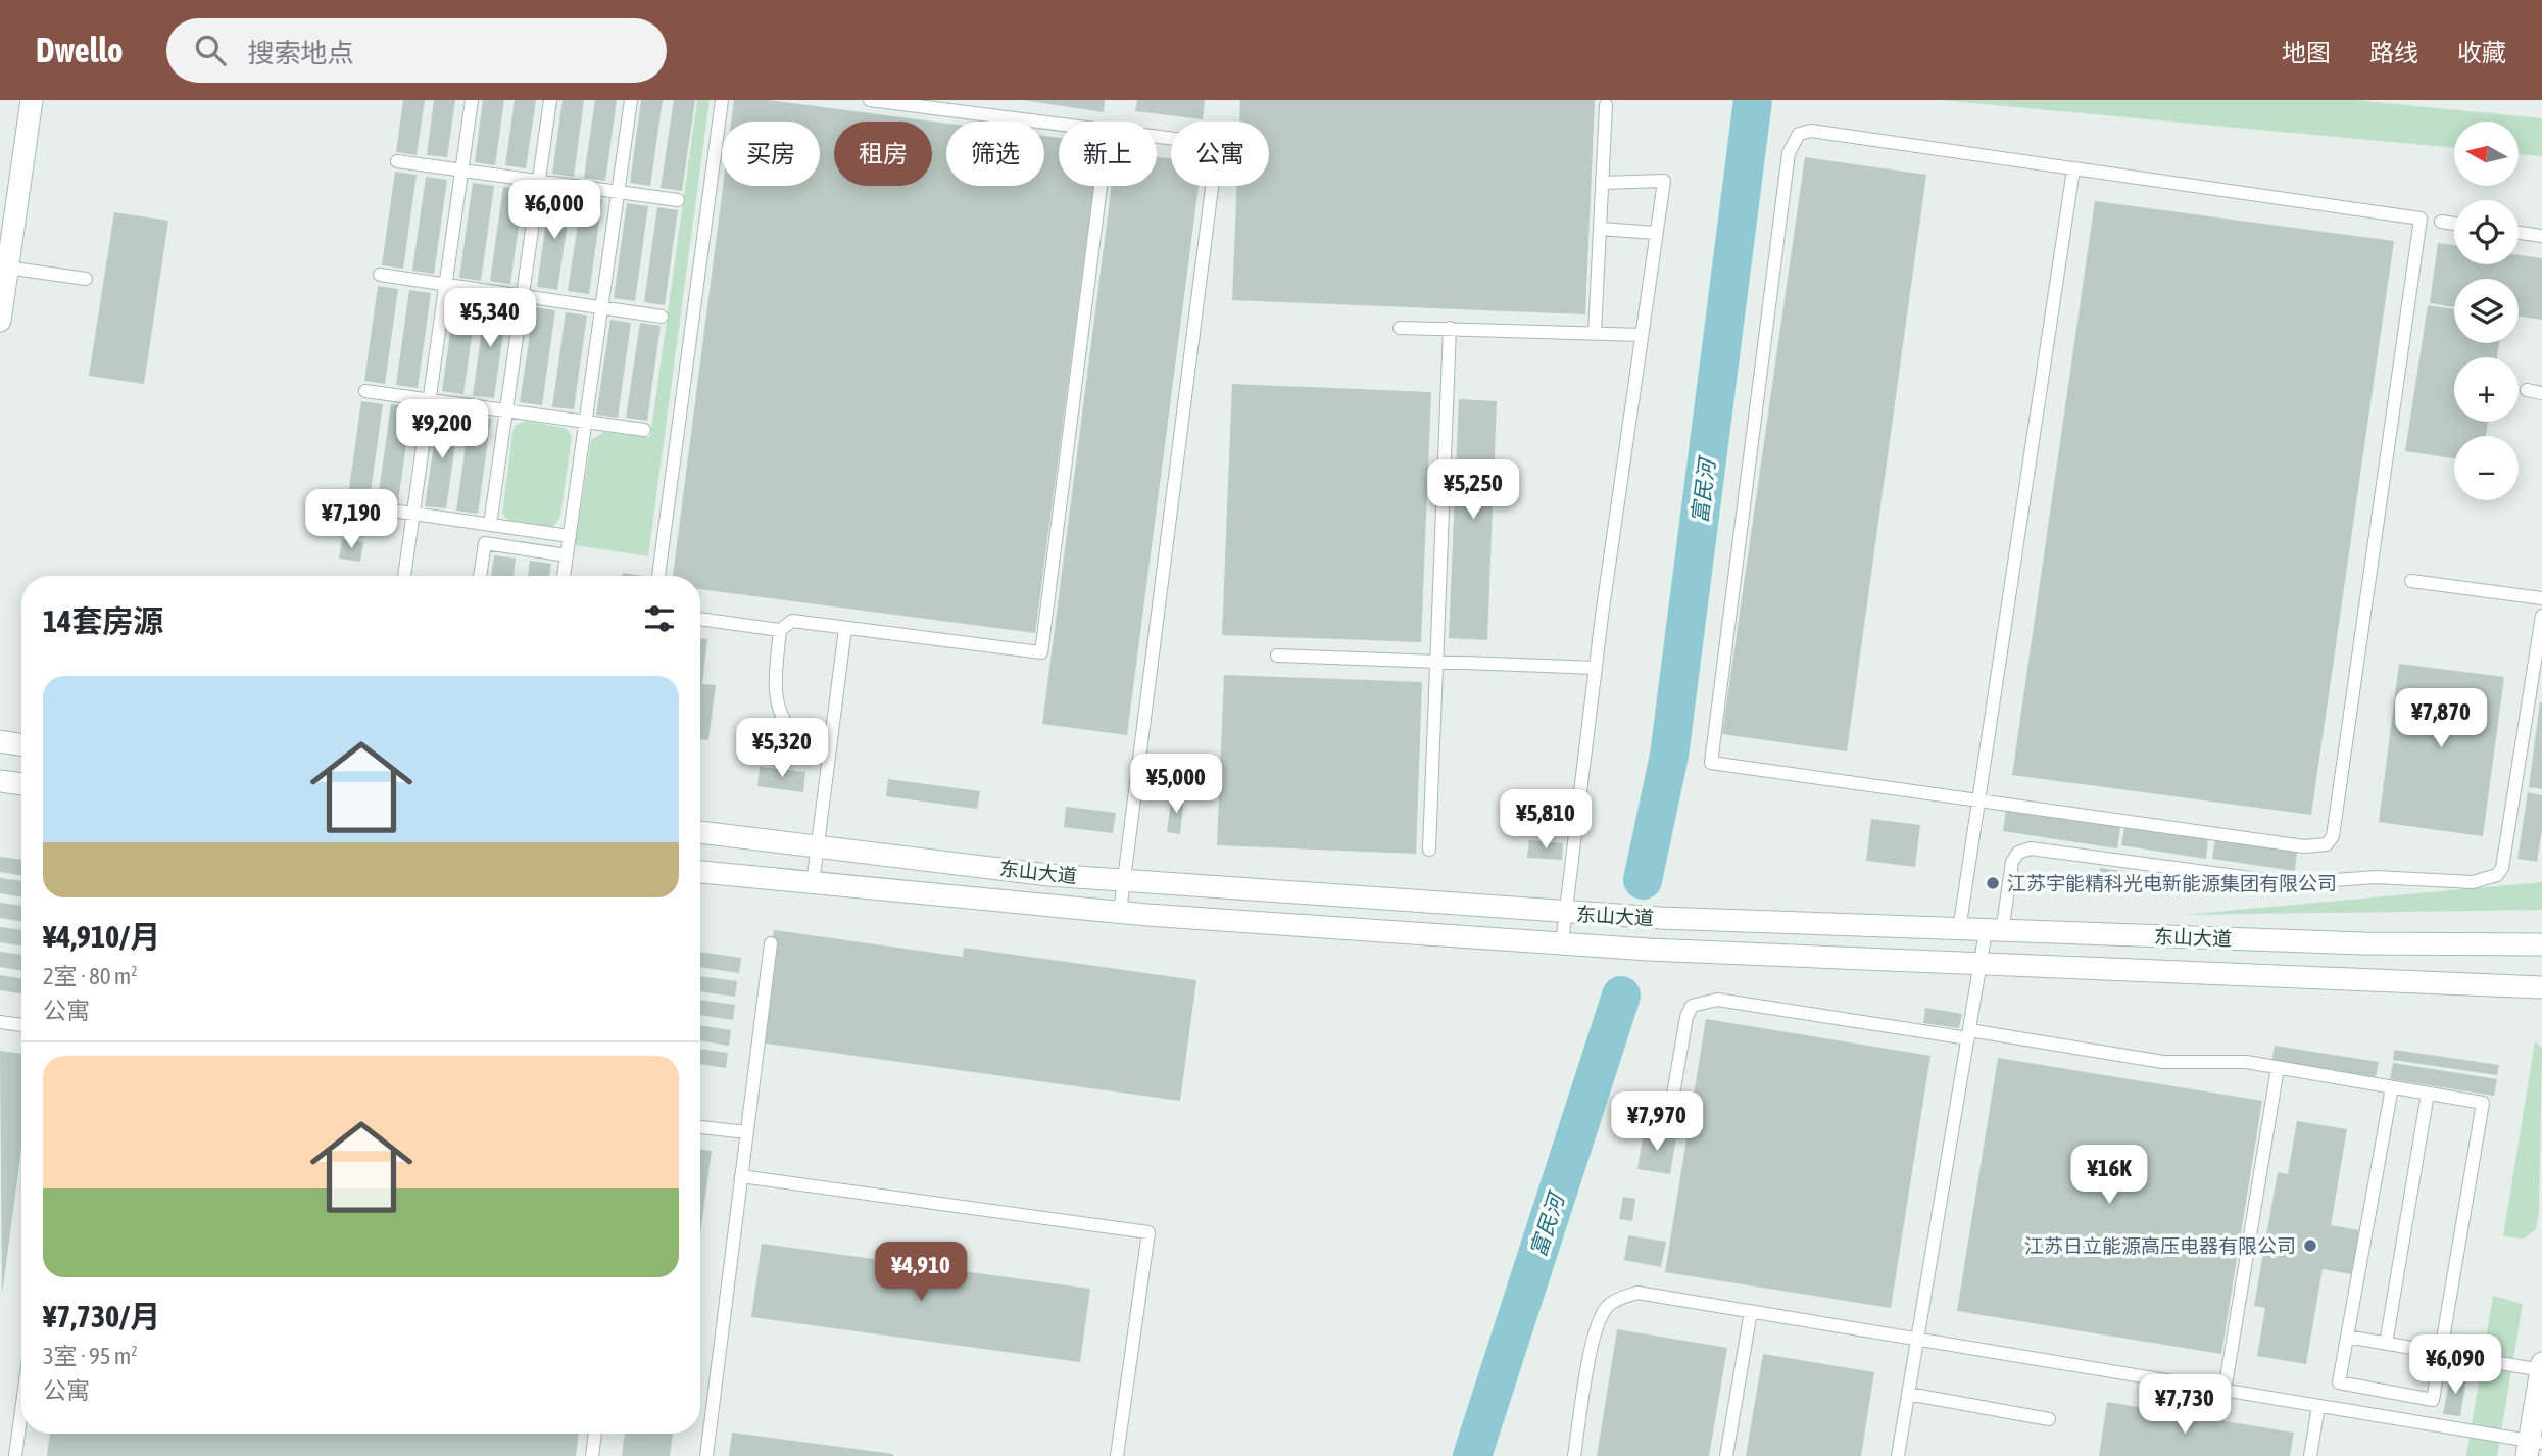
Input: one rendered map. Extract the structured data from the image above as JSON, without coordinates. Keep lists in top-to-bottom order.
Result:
{
  "streets": {
    "main road": ["东山大道"]
  },
  "water": ["富民河"],
  "places": ["江苏宇能精科光电新能源集团有限公司", "江苏日立能源高压电器有限公司"],
  "north": "left",
  "page": {
    "header": "Dwello",
    "search": "搜索地点",
    "nav": ["地图", "路线", "收藏"],
    "map_buttons": ["+", "−"],
    "chip": [
      "买房",
      "租房",
      "筛选",
      "新上",
      "公寓"
    ],
    "price": [
      "¥6,000",
      "¥5,340",
      "¥9,200",
      "¥5,250",
      "¥7,190",
      "¥7,870",
      "¥5,320",
      "¥5,000",
      "¥5,810",
      "¥7,970",
      "¥16K",
      "¥4,910",
      "¥6,090",
      "¥7,730"
    ],
    "heading": "14套房源",
    "list": [
      {
        "name": "¥4,910/月",
        "note": "2室 · 80 m² · 公寓"
      },
      {
        "name": "¥7,730/月",
        "note": "3室 · 95 m² · 公寓"
      }
    ]
  }
}
